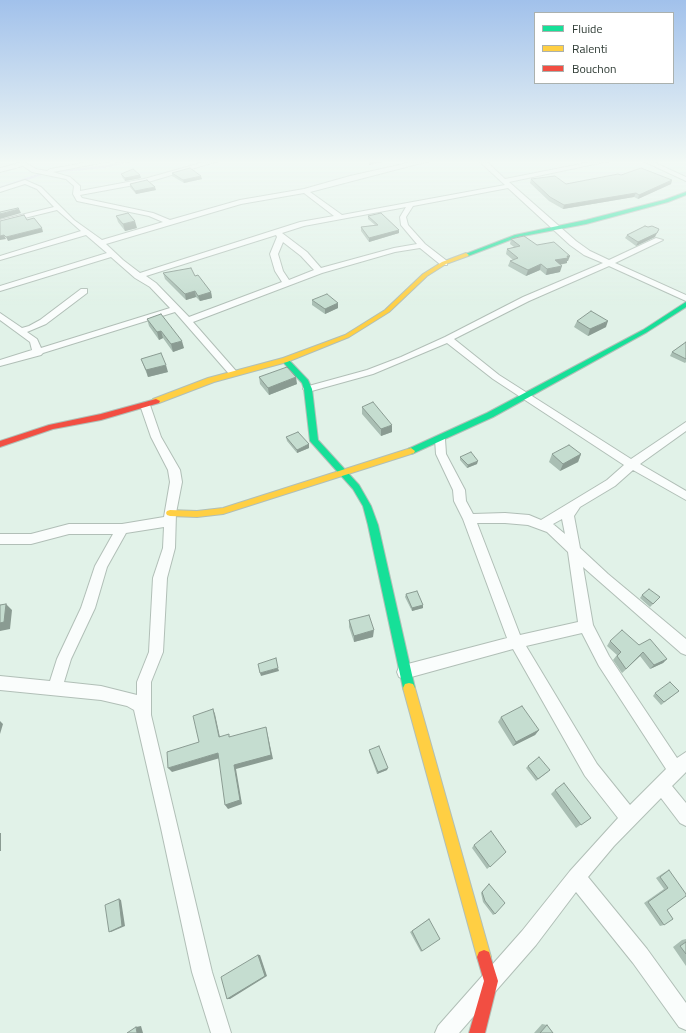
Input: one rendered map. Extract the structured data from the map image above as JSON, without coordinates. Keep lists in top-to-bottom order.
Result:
{
  "legend": ["Fluide", "Ralenti", "Bouchon"]
}
